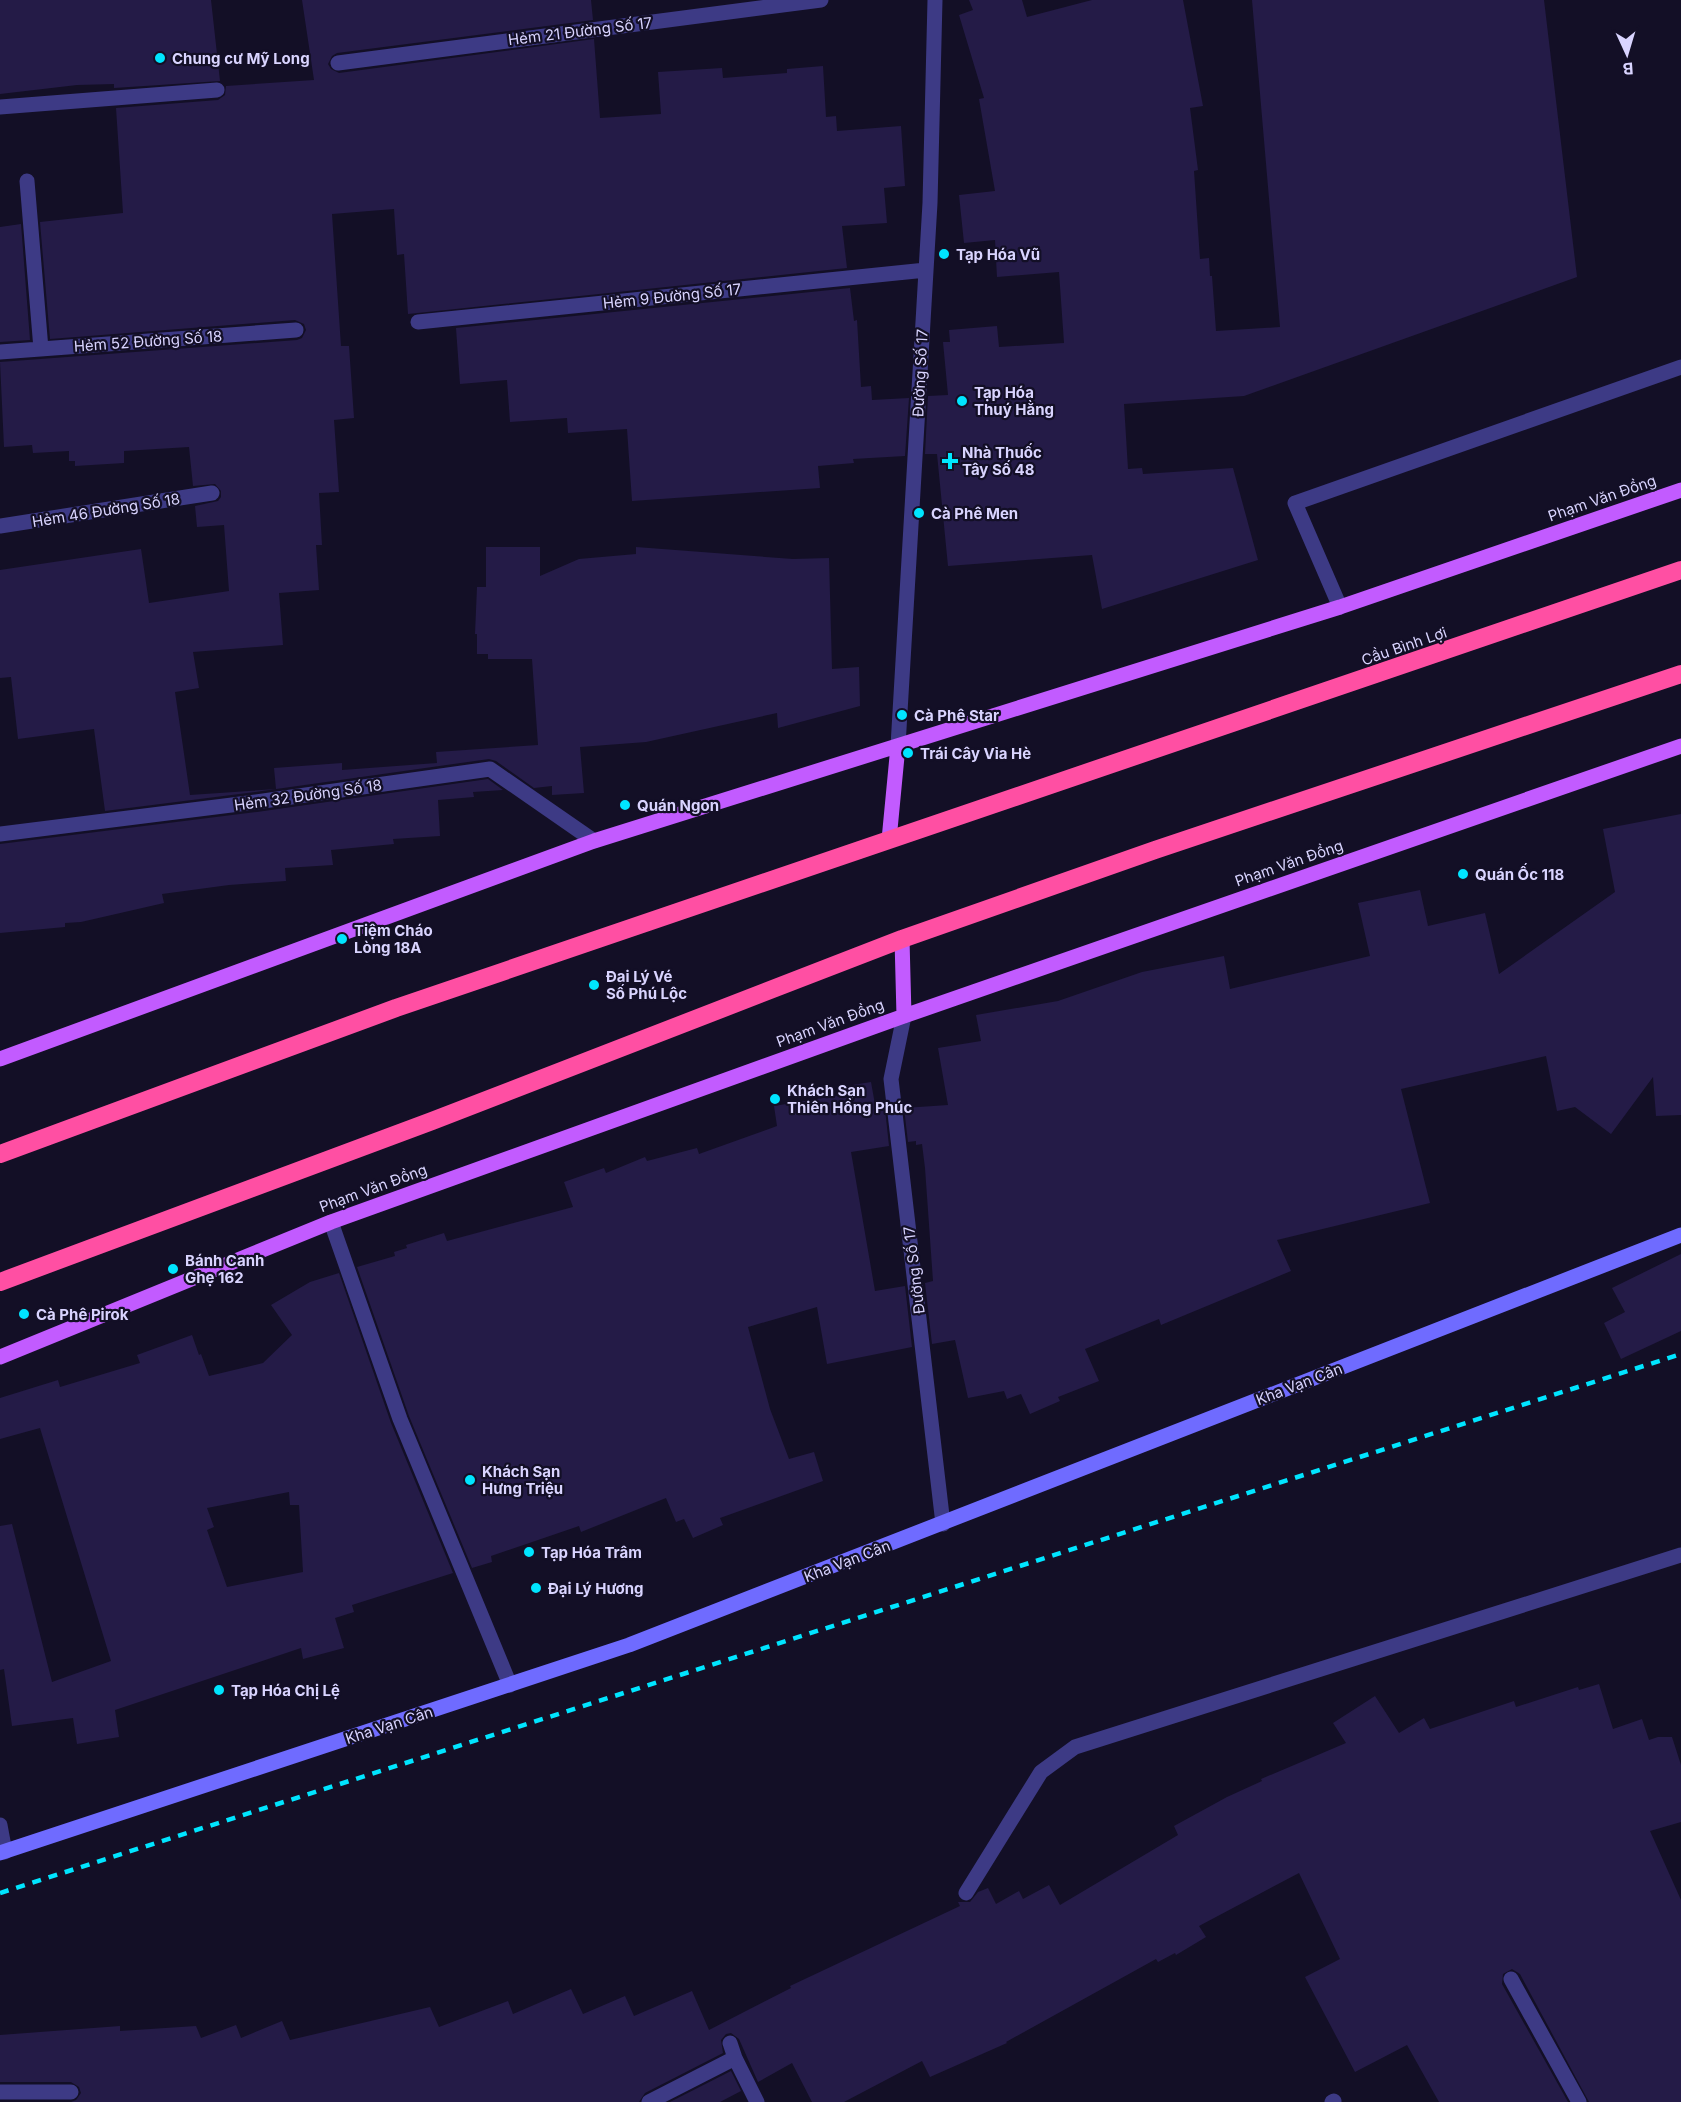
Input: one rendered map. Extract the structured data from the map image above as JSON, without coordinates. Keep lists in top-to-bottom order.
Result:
{
  "streets": {
    "highway": ["Cầu Bình Lợi"],
    "main road": ["Phạm Văn Đồng"],
    "street": [
      "Hẻm 21 Đường Số 17",
      "Hẻm 9 Đường Số 17",
      "Hẻm 52 Đường Số 18",
      "Đường Số 17",
      "Hẻm 46 Đường Số 18",
      "Hẻm 32 Đường Số 18",
      "Kha Vạn Cân"
    ]
  },
  "crossings": [
    ["Hẻm 9 Đường Số 17", "Đường Số 17"],
    ["Đường Số 17", "Phạm Văn Đồng"],
    ["Đường Số 17", "Kha Vạn Cân"],
    ["Phạm Văn Đồng", "Hẻm 32 Đường Số 18"]
  ],
  "places": {
    "other": [
      "Chung cư Mỹ Long",
      "Tạp Hóa Vũ",
      "Tạp Hóa Thuý Hằng",
      "Cà Phê Men",
      "Cà Phê Star",
      "Trái Cây Vỉa Hè",
      "Quán Ngon",
      "Quán Ốc 118",
      "Tiệm Cháo Lòng 18A",
      "Đại Lý Vé Số Phú Lộc",
      "Khách Sạn Thiên Hồng Phúc",
      "Bánh Canh Ghẹ 162",
      "Cà Phê Pirok",
      "Khách Sạn Hưng Triệu",
      "Tạp Hóa Trâm",
      "Đại Lý Hương",
      "Tạp Hóa Chị Lệ"
    ],
    "health": ["Nhà Thuốc Tây Số 48"]
  },
  "north": "bottom"
}
